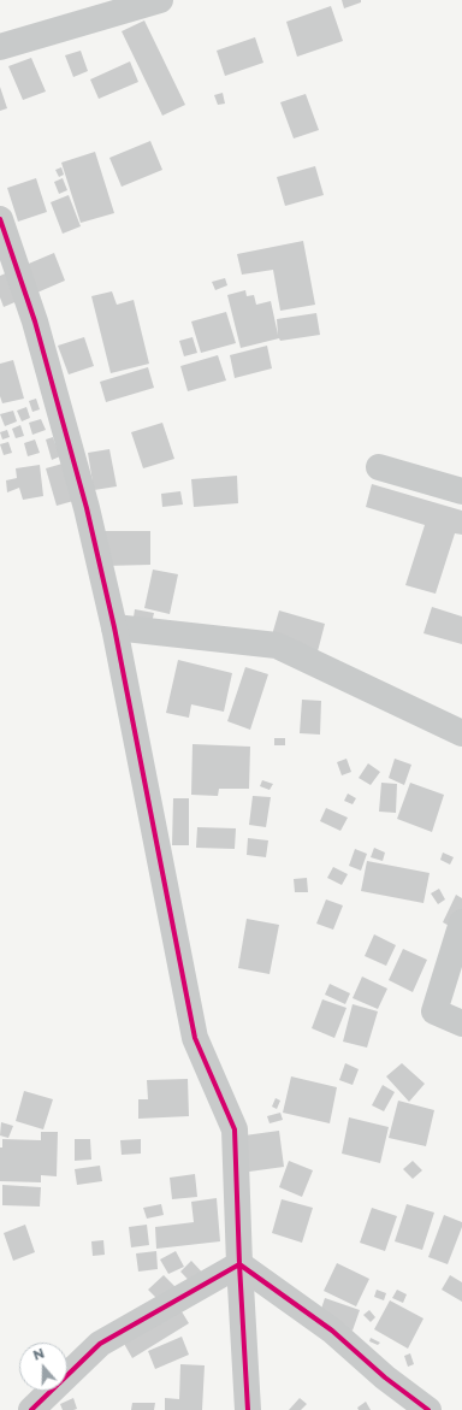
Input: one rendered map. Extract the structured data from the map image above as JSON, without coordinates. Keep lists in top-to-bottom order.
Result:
{
  "north": "top"
}
